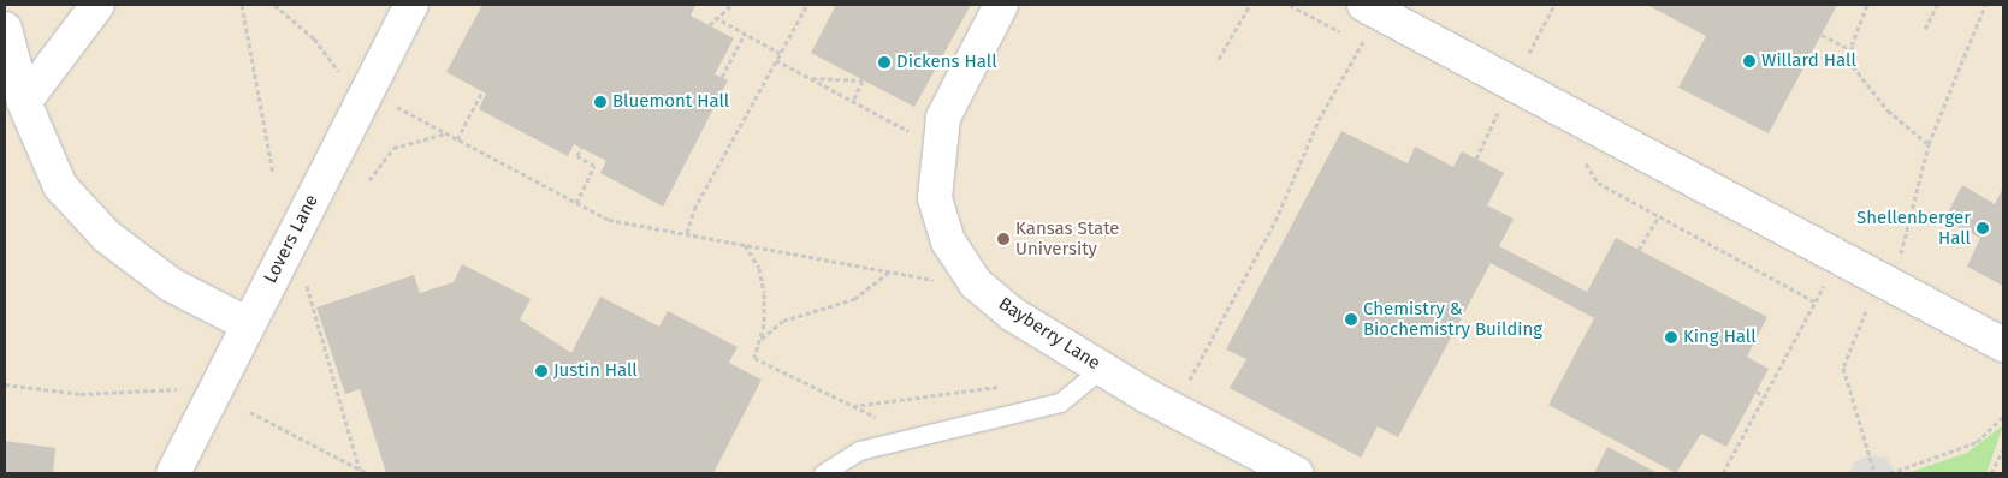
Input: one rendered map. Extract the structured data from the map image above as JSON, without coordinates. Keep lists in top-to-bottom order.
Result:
{
  "streets": {
    "street": ["Lovers Lane", "Bayberry Lane"]
  },
  "places": [
    "Willard Hall",
    "Dickens Hall",
    "Bluemont Hall",
    "Shellenberger Hall",
    "Kansas State University",
    "Chemistry & Biochemistry Building",
    "King Hall",
    "Justin Hall"
  ]
}
